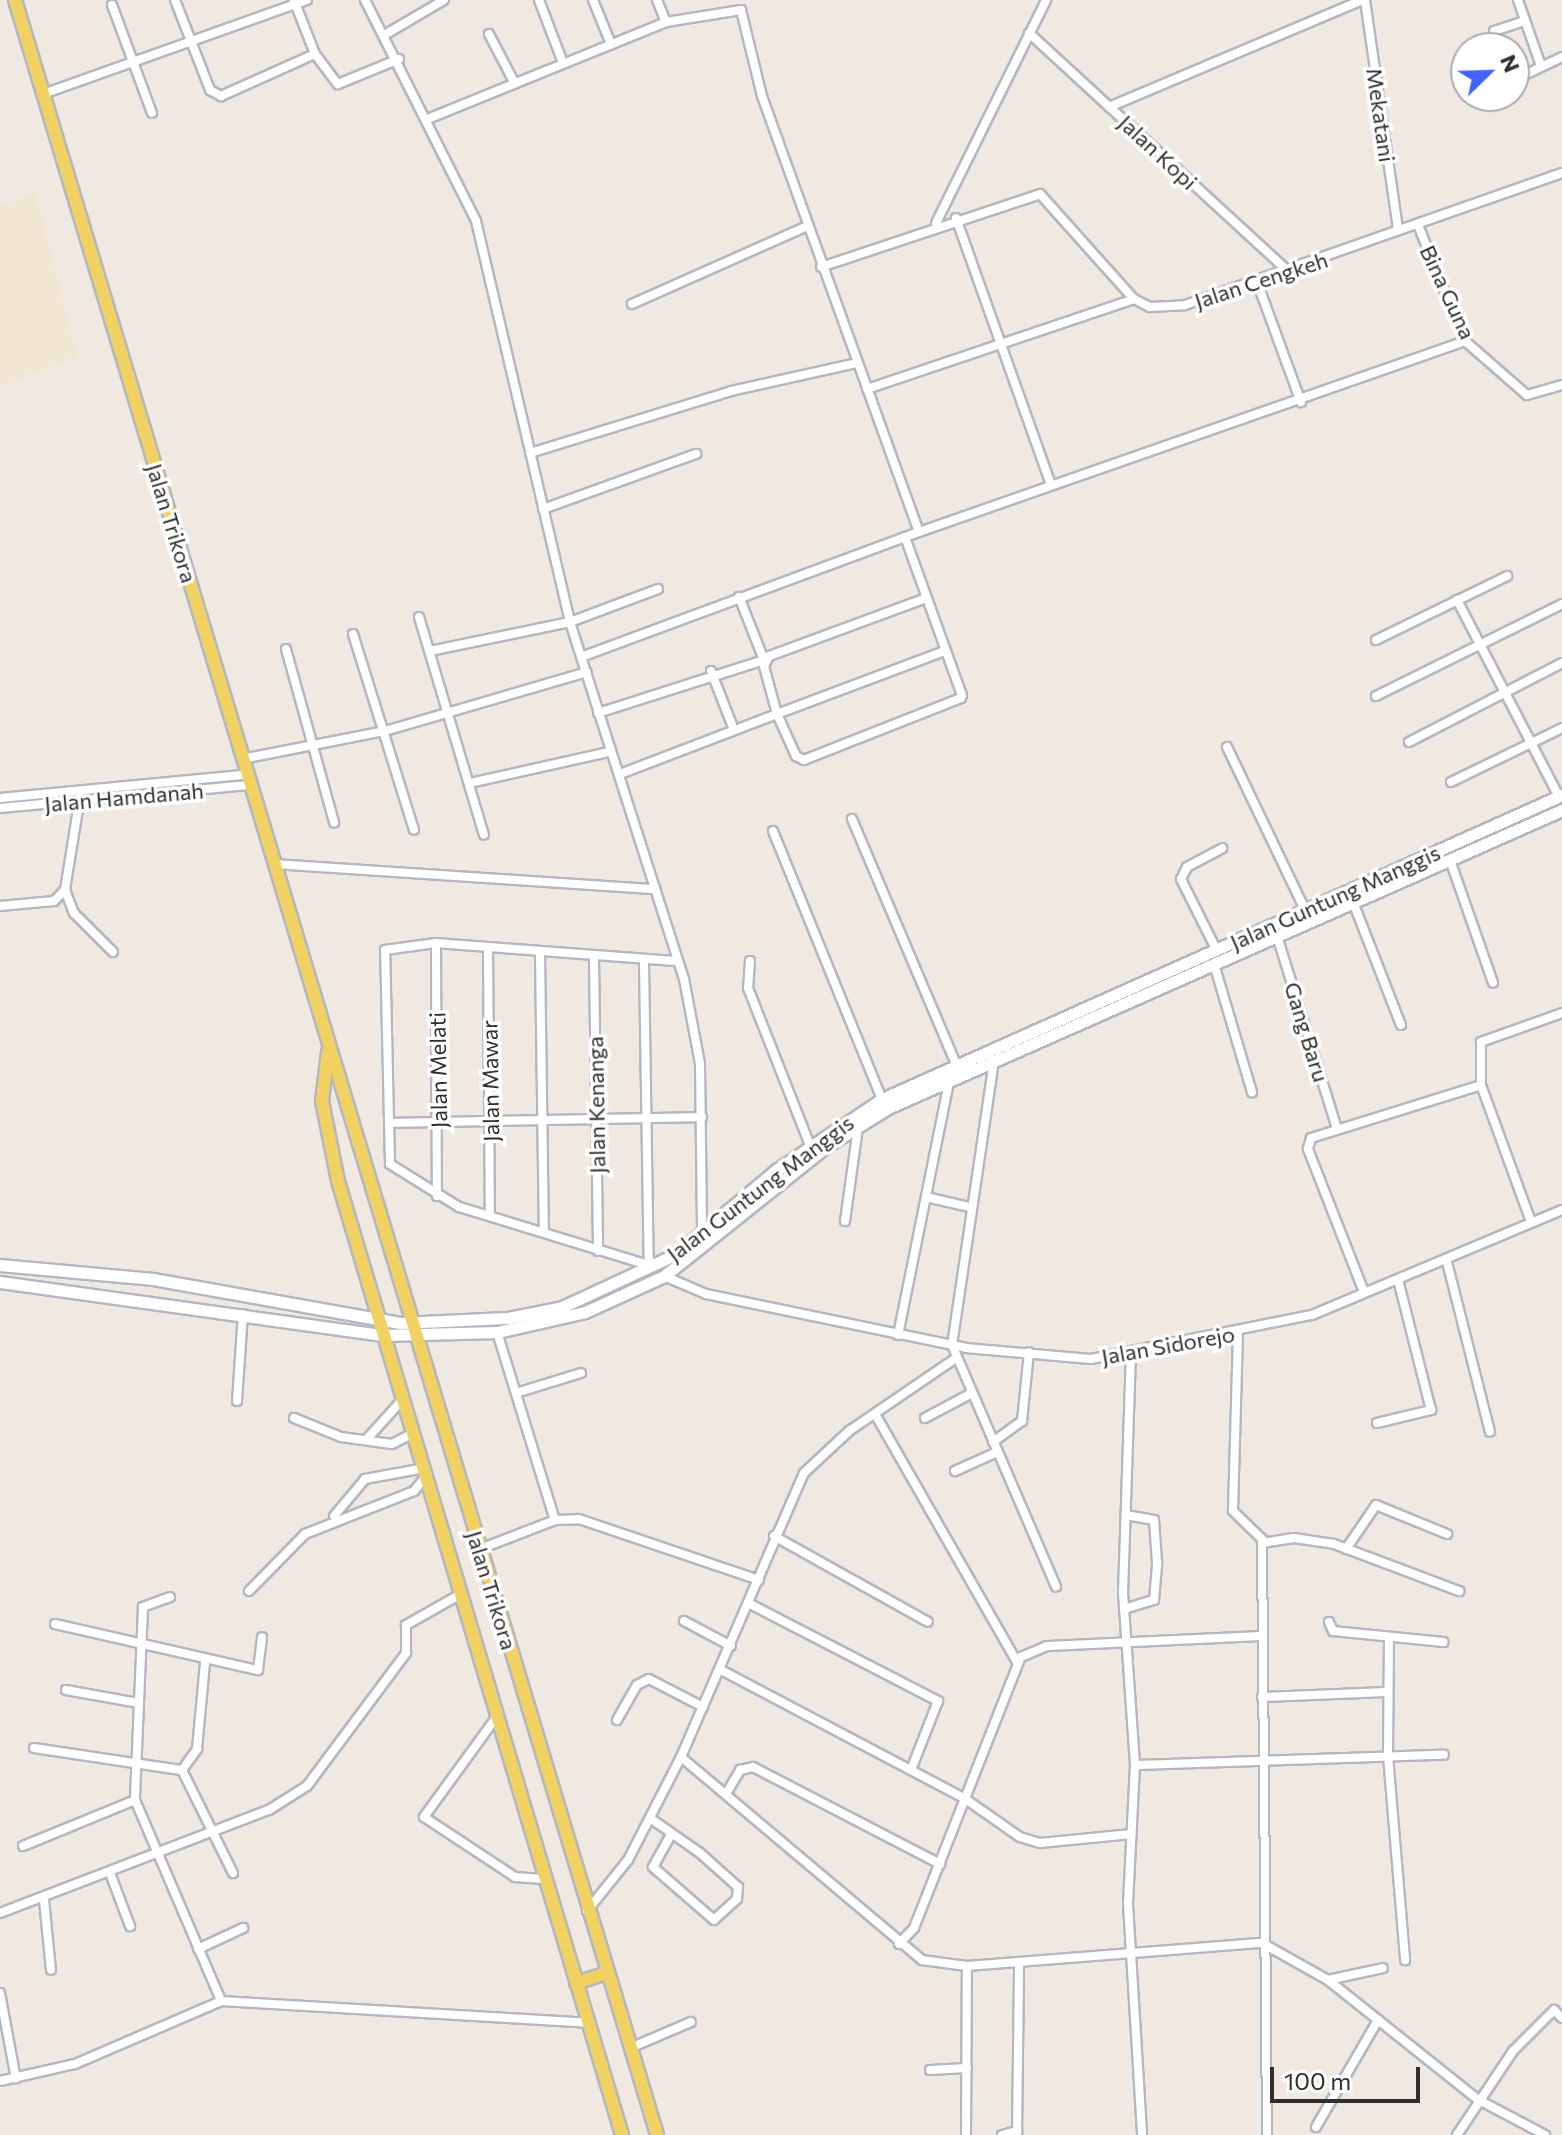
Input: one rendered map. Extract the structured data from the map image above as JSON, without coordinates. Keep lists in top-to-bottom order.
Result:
{
  "streets": {
    "main road": ["Jalan Trikora"],
    "street": [
      "Mekatani",
      "Jalan Kopi",
      "Jalan Cengkeh",
      "Bina Guna",
      "Jalan Hamdanah",
      "Jalan Guntung Manggis",
      "Gang Baru",
      "Jalan Melati",
      "Jalan Mawar",
      "Jalan Kenanga",
      "Jalan Sidorejo"
    ]
  },
  "crossings": [
    ["Mekatani", "Jalan Cengkeh"],
    ["Jalan Kopi", "Jalan Cengkeh"],
    ["Jalan Cengkeh", "Bina Guna"],
    ["Jalan Trikora", "Jalan Hamdanah"],
    ["Jalan Trikora", "Jalan Guntung Manggis"],
    ["Jalan Guntung Manggis", "Gang Baru"],
    ["Jalan Guntung Manggis", "Jalan Sidorejo"]
  ],
  "scale_bar": "100 m",
  "north": "top right"
}
